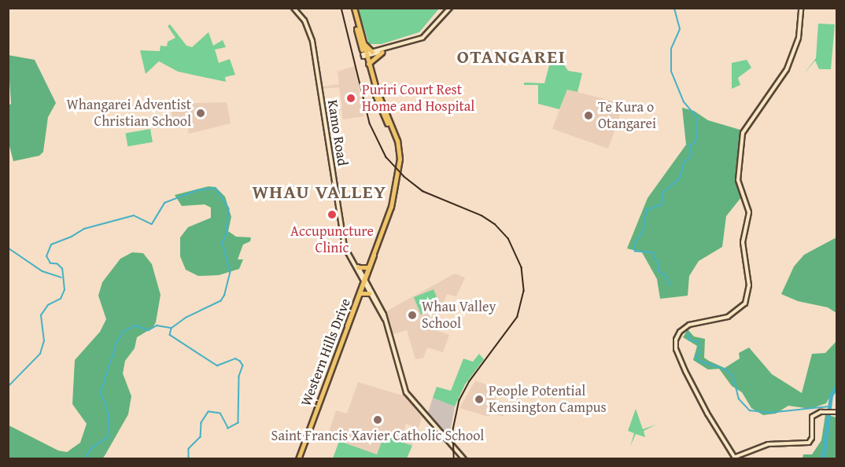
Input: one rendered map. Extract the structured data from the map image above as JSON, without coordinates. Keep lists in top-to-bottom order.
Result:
{
  "streets": {
    "highway": ["Western Hills Drive"],
    "main road": ["Kamo Road"]
  },
  "crossings": [
    ["Kamo Road", "Western Hills Drive"]
  ],
  "districts": ["OTANGAREI", "WHAU VALLEY"],
  "places": [
    "Puriri Court Rest Home and Hospital",
    "Whangarei Adventist Christian School",
    "Te Kura o Otangarei",
    "Accupuncture Clinic",
    "Whau Valley School",
    "People Potential Kensington Campus",
    "Saint Francis Xavier Catholic School"
  ]
}
